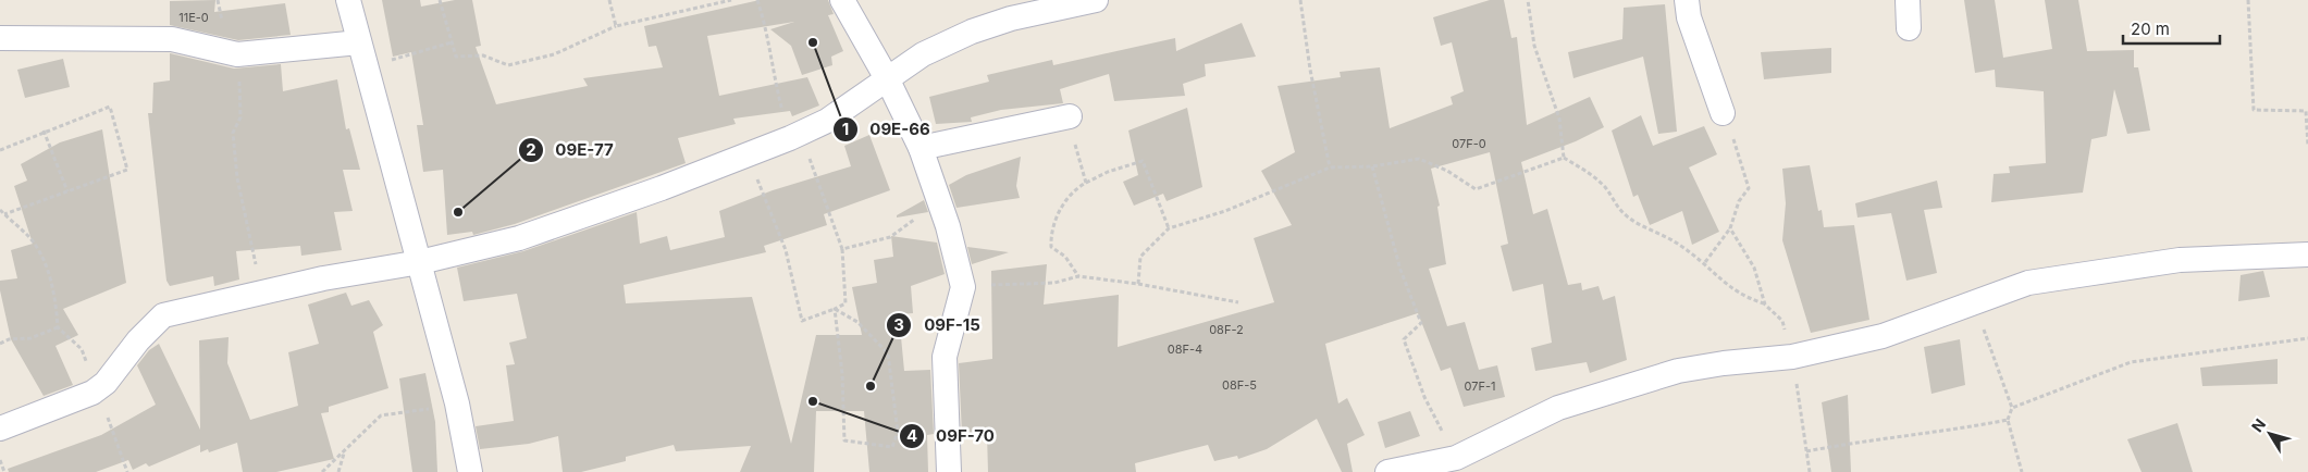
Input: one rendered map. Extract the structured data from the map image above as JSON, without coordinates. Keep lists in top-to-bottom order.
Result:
{
  "places": [
    "09E-66",
    "09E-77",
    "09F-15",
    "09F-70"
  ],
  "house_numbers": [
    "11E-0",
    "07F-0",
    "08F-2",
    "08F-4",
    "08F-5",
    "07F-1"
  ],
  "scale_bar": "20 m",
  "north": "top left"
}
